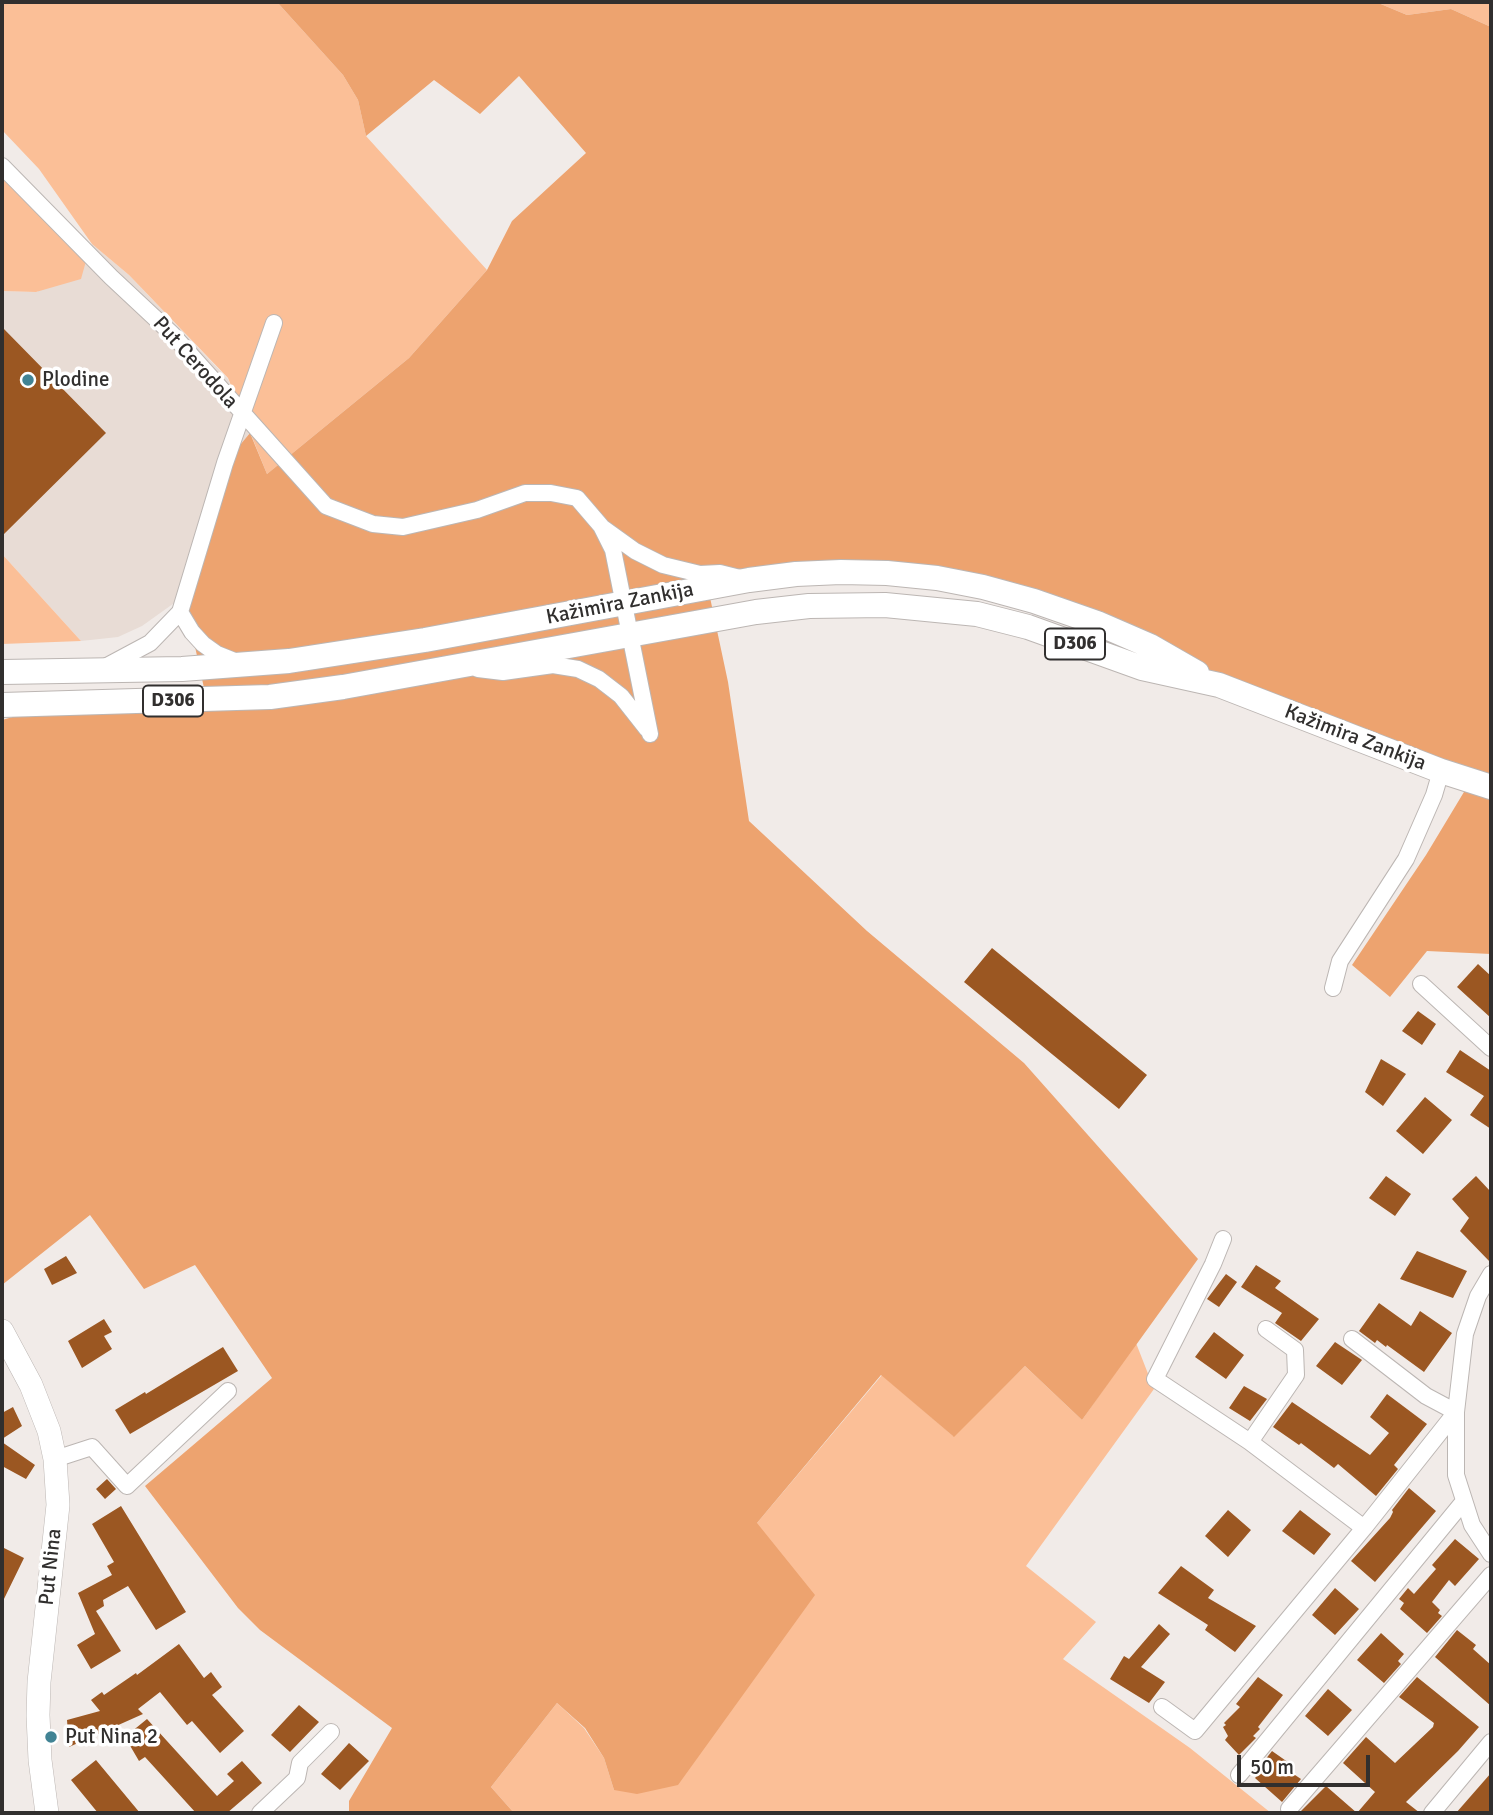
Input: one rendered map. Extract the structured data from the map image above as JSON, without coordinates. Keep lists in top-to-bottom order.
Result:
{
  "streets": {
    "main road": ["Kažimira Zankija", "D306", "Put Nina"],
    "street": ["Put Cerodola"]
  },
  "places": ["Plodine", "Put Nina 2"],
  "scale_bar": "50 m"
}
